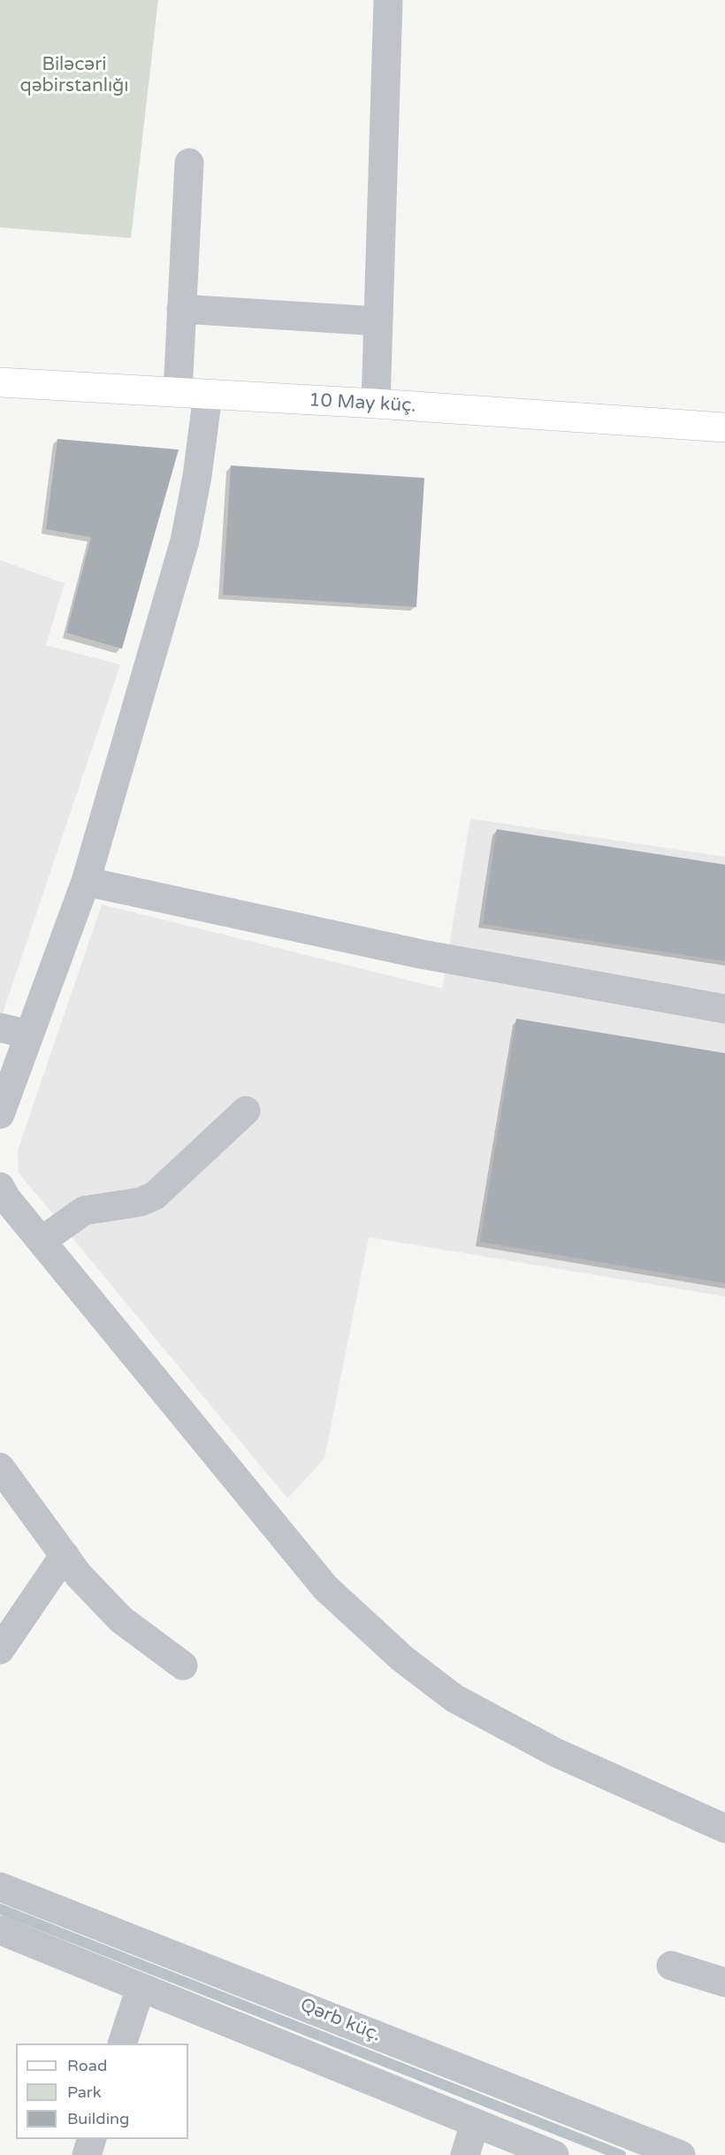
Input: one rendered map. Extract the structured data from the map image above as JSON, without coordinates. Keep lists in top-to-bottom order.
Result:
{
  "streets": {
    "main road": ["10 May küç."],
    "street": ["Qərb küç."]
  },
  "parks": ["Biləcəri qəbirstanlığı"],
  "legend": ["Road", "Park", "Building"]
}
